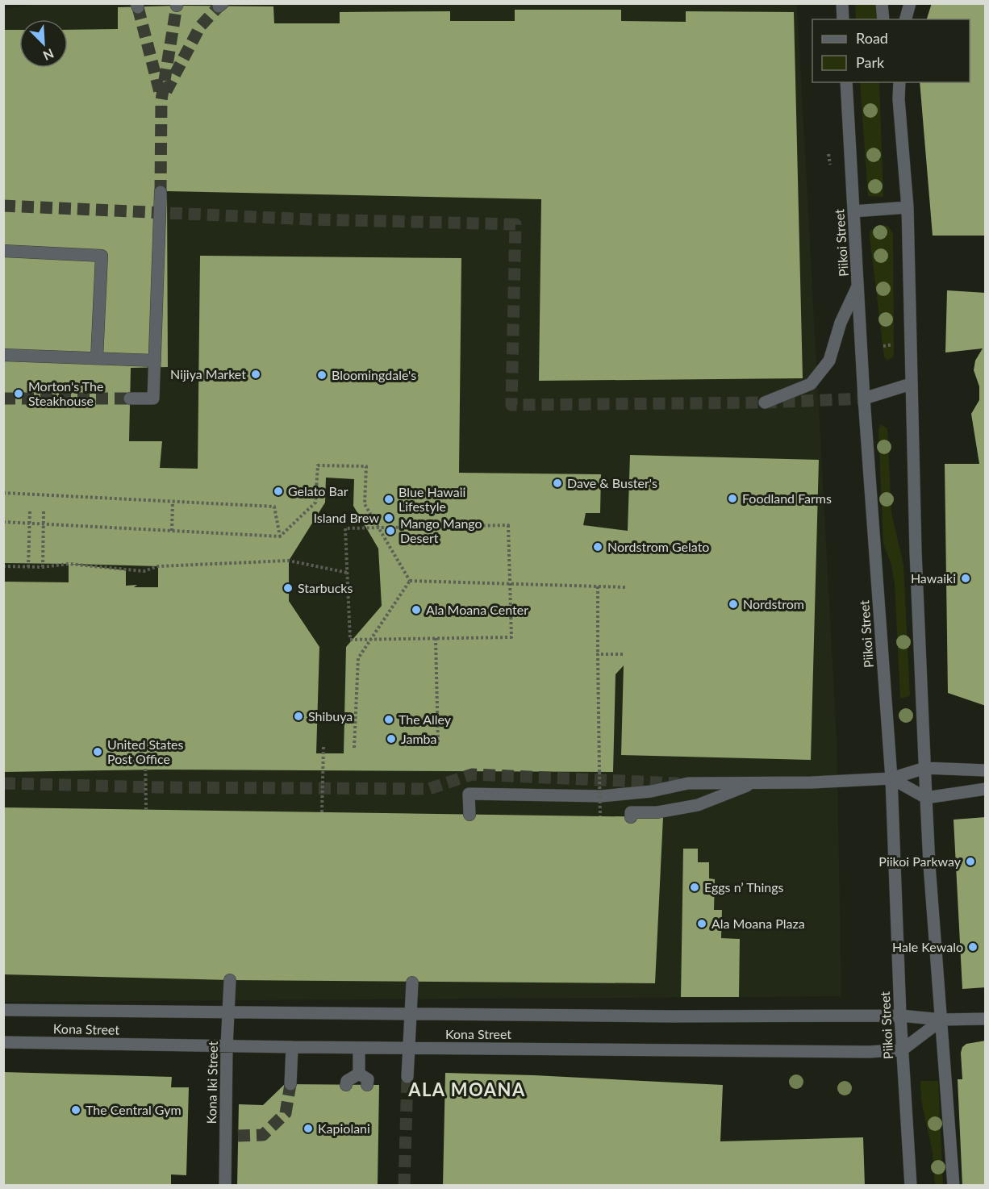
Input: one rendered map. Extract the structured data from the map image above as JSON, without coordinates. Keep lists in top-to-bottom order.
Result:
{
  "streets": {
    "street": ["Piikoi Street", "Kona Street", "Kona Iki Street"]
  },
  "crossings": [
    ["Piikoi Street", "Kona Street"],
    ["Kona Street", "Kona Iki Street"]
  ],
  "districts": ["ALA MOANA"],
  "places": [
    "Nijiya Market",
    "Bloomingdale's",
    "Morton's The Steakhouse",
    "Dave & Buster's",
    "Gelato Bar",
    "Foodland Farms",
    "Blue Hawaii Lifestyle",
    "Island Brew",
    "Mango Mango Desert",
    "Nordstrom Gelato",
    "Hawaiki",
    "Starbucks",
    "Nordstrom",
    "Ala Moana Center",
    "Shibuya",
    "The Alley",
    "Jamba",
    "United States Post Office",
    "Piikoi Parkway",
    "Eggs n’ Things",
    "Ala Moana Plaza",
    "Hale Kewalo",
    "The Central Gym",
    "Kapiolani"
  ],
  "legend": ["Road", "Park"],
  "north": "bottom right"
}
